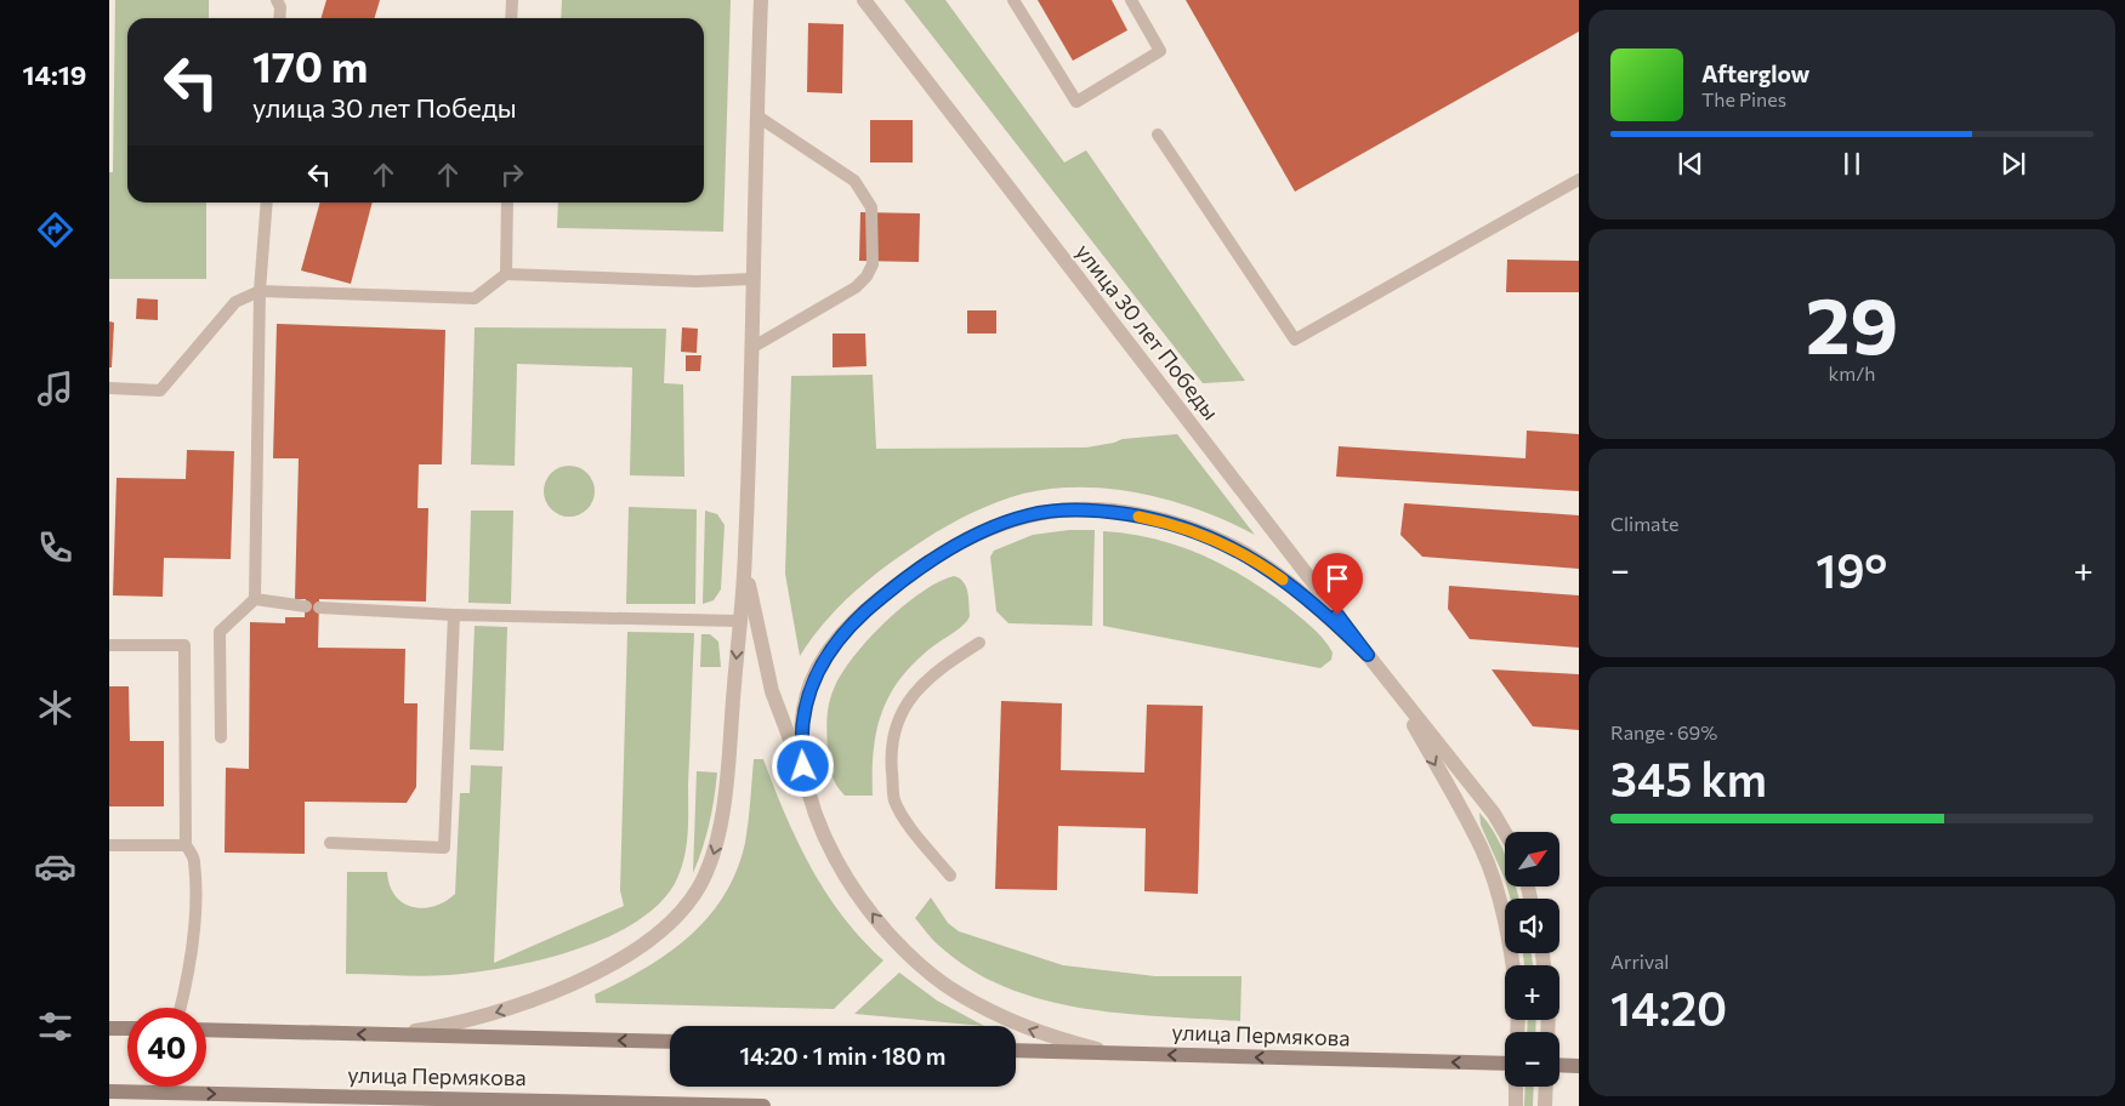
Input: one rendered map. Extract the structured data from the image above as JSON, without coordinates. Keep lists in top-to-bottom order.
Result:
{
  "streets": {
    "main road": ["улица Пермякова"],
    "street": ["улица 30 лет Победы"]
  },
  "north": "top right",
  "page": {
    "tabs": "14:19",
    "turn": ["170 m", "улица 30 лет Победы"],
    "song": ["Afterglow", "The Pines"],
    "tile": [
      ["29", "km/h"],
      "Climate",
      ["Range · 69%", "345 km"],
      ["Arrival", "14:20"]
    ],
    "heat": ["−", "19°", "+"],
    "map_buttons": ["+", "−"],
    "limit": "40",
    "trip": "14:20 · 1 min · 180 m"
  }
}
